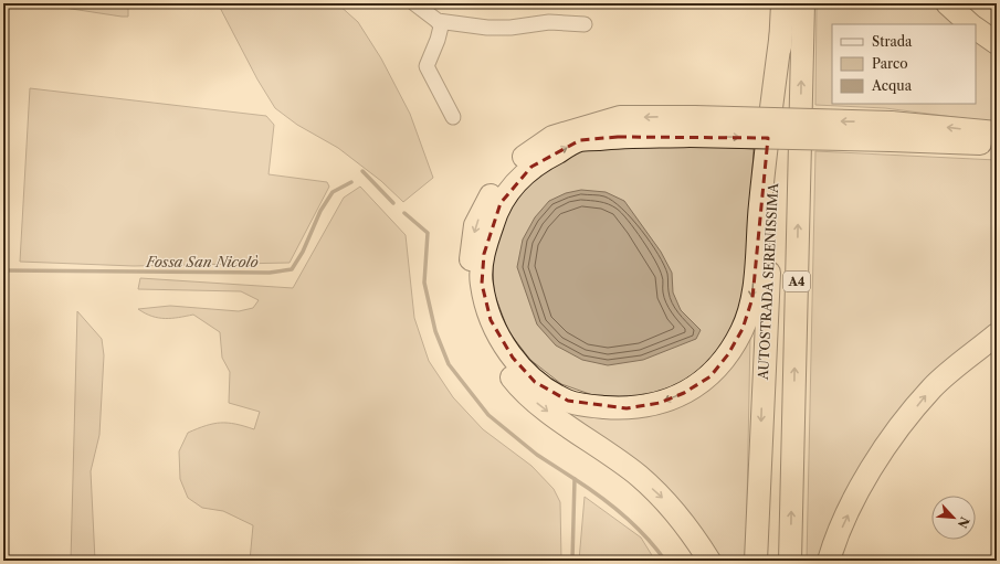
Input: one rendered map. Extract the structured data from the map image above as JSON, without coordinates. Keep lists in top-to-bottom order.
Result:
{
  "streets": {
    "highway": ["AUTOSTRADA SERENISSIMA", "A4"]
  },
  "water": ["Fossa San Nicolò"],
  "legend": ["Strada", "Parco", "Acqua"],
  "north": "bottom right"
}
